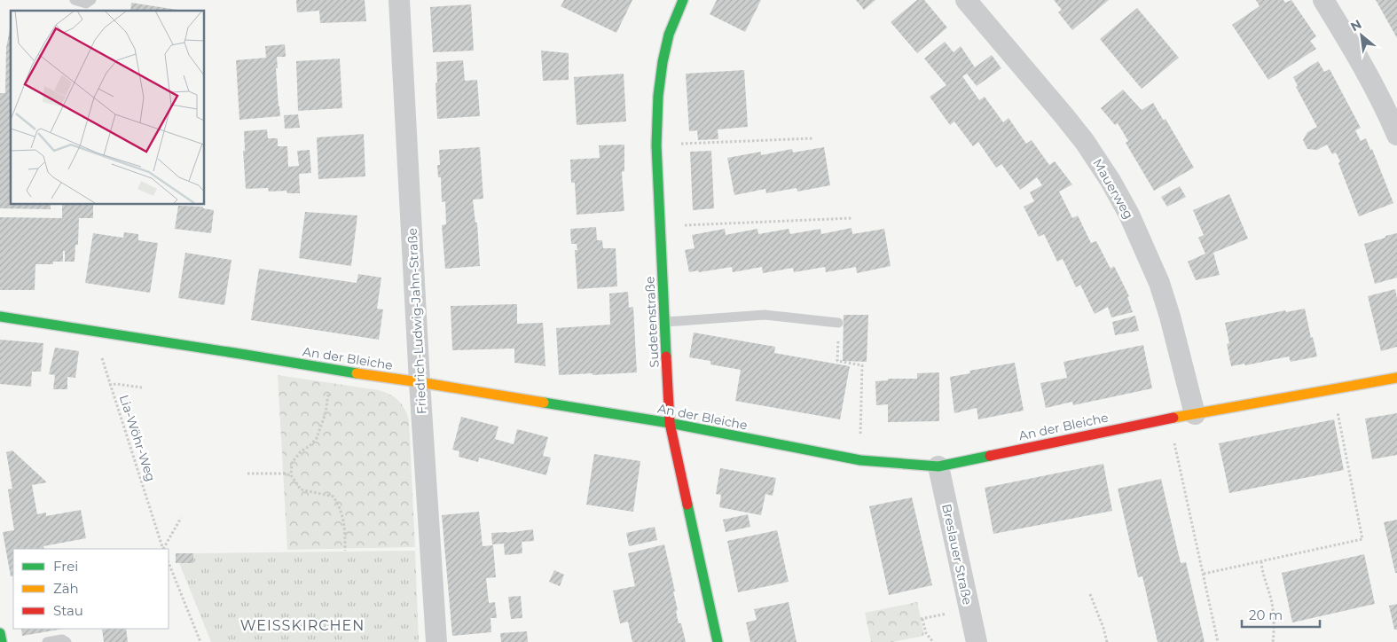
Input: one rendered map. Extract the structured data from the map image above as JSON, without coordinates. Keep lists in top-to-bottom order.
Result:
{
  "streets": {
    "street": [
      "Mauerweg",
      "Friedrich-Ludwig-Jahn-Straße",
      "Sudetenstraße",
      "An der Bleiche",
      "Breslauer Straße"
    ],
    "path": ["Lia-Wöhr-Weg"]
  },
  "crossings": [
    ["Mauerweg", "An der Bleiche"],
    ["Friedrich-Ludwig-Jahn-Straße", "An der Bleiche"],
    ["Sudetenstraße", "An der Bleiche"],
    ["An der Bleiche", "Lia-Wöhr-Weg"],
    ["An der Bleiche", "Breslauer Straße"]
  ],
  "districts": ["WEISSKIRCHEN"],
  "legend": ["Frei", "Zäh", "Stau"],
  "scale_bar": "20 m",
  "north": "top left"
}
